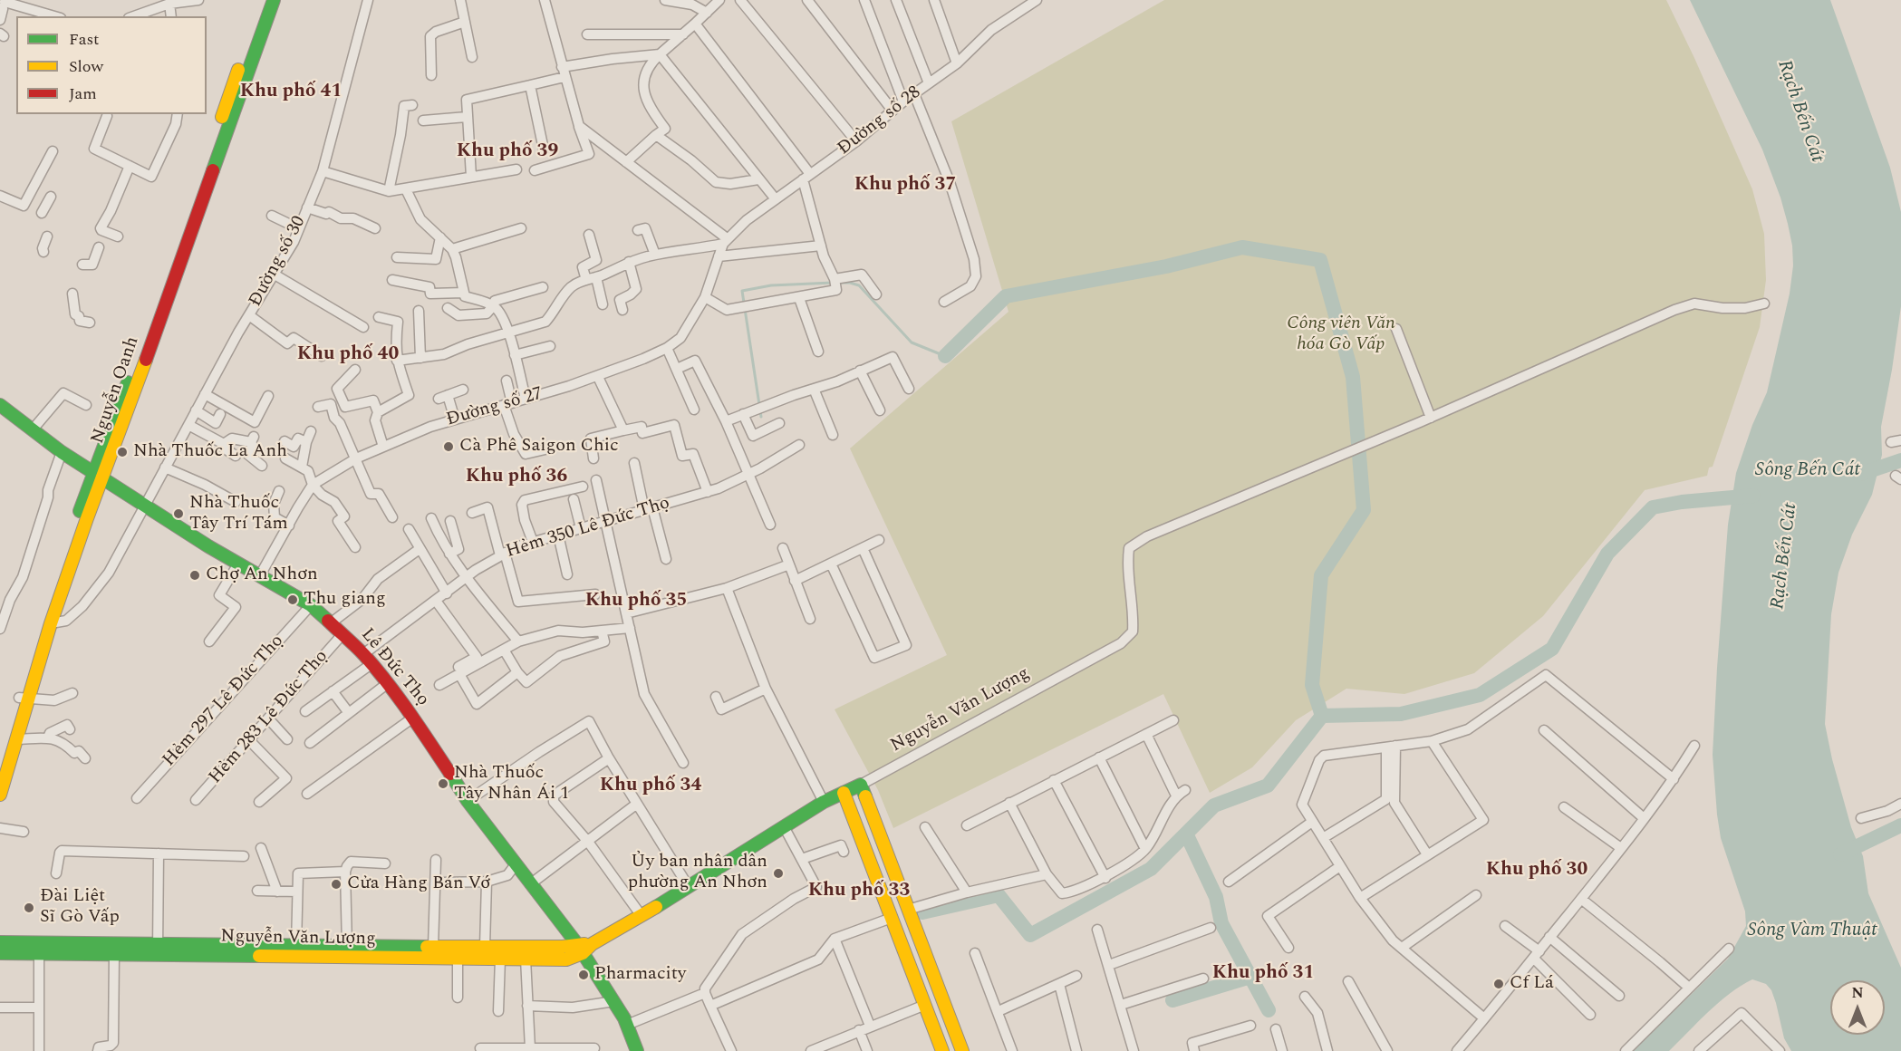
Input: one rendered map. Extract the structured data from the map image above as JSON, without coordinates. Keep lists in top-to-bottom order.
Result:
{
  "streets": {
    "street": [
      "Đường số 28",
      "Đường số 30",
      "Nguyễn Oanh",
      "Đường số 27",
      "Hẻm 350 Lê Đức Thọ",
      "Lê Đức Thọ",
      "Hẻm 297 Lê Đức Thọ",
      "Nguyễn Văn Lượng",
      "Hẻm 283 Lê Đức Thọ"
    ]
  },
  "crossings": [
    ["Đường số 28", "Đường số 27"],
    ["Đường số 30", "Nguyễn Oanh"],
    ["Đường số 30", "Lê Đức Thọ"],
    ["Nguyễn Oanh", "Lê Đức Thọ"],
    ["Đường số 27", "Lê Đức Thọ"],
    ["Hẻm 350 Lê Đức Thọ", "Lê Đức Thọ"],
    ["Lê Đức Thọ", "Hẻm 297 Lê Đức Thọ"],
    ["Lê Đức Thọ", "Nguyễn Văn Lượng"],
    ["Lê Đức Thọ", "Hẻm 283 Lê Đức Thọ"]
  ],
  "districts": [
    "Khu phố 41",
    "Khu phố 39",
    "Khu phố 37",
    "Khu phố 40",
    "Khu phố 36",
    "Khu phố 35",
    "Khu phố 34",
    "Khu phố 30",
    "Khu phố 33",
    "Khu phố 31"
  ],
  "water": ["Rạch Bến Cát", "Sông Bến Cát", "Sông Vàm Thuật"],
  "parks": ["Công viên Văn hóa Gò Vấp"],
  "places": [
    "Cà Phê Saigon Chic",
    "Nhà Thuốc La Anh",
    "Nhà Thuốc Tây Trí Tám",
    "Chợ An Nhơn",
    "Thu giang",
    "Nhà Thuốc Tây Nhân Ái 1",
    "Ủy ban nhân dân phường An Nhơn",
    "Cửa Hàng Bán Vớ",
    "Đài Liệt Sĩ Gò Vấp",
    "Pharmacity",
    "Cf Lá"
  ],
  "legend": ["Fast", "Slow", "Jam"],
  "north": "top"
}
